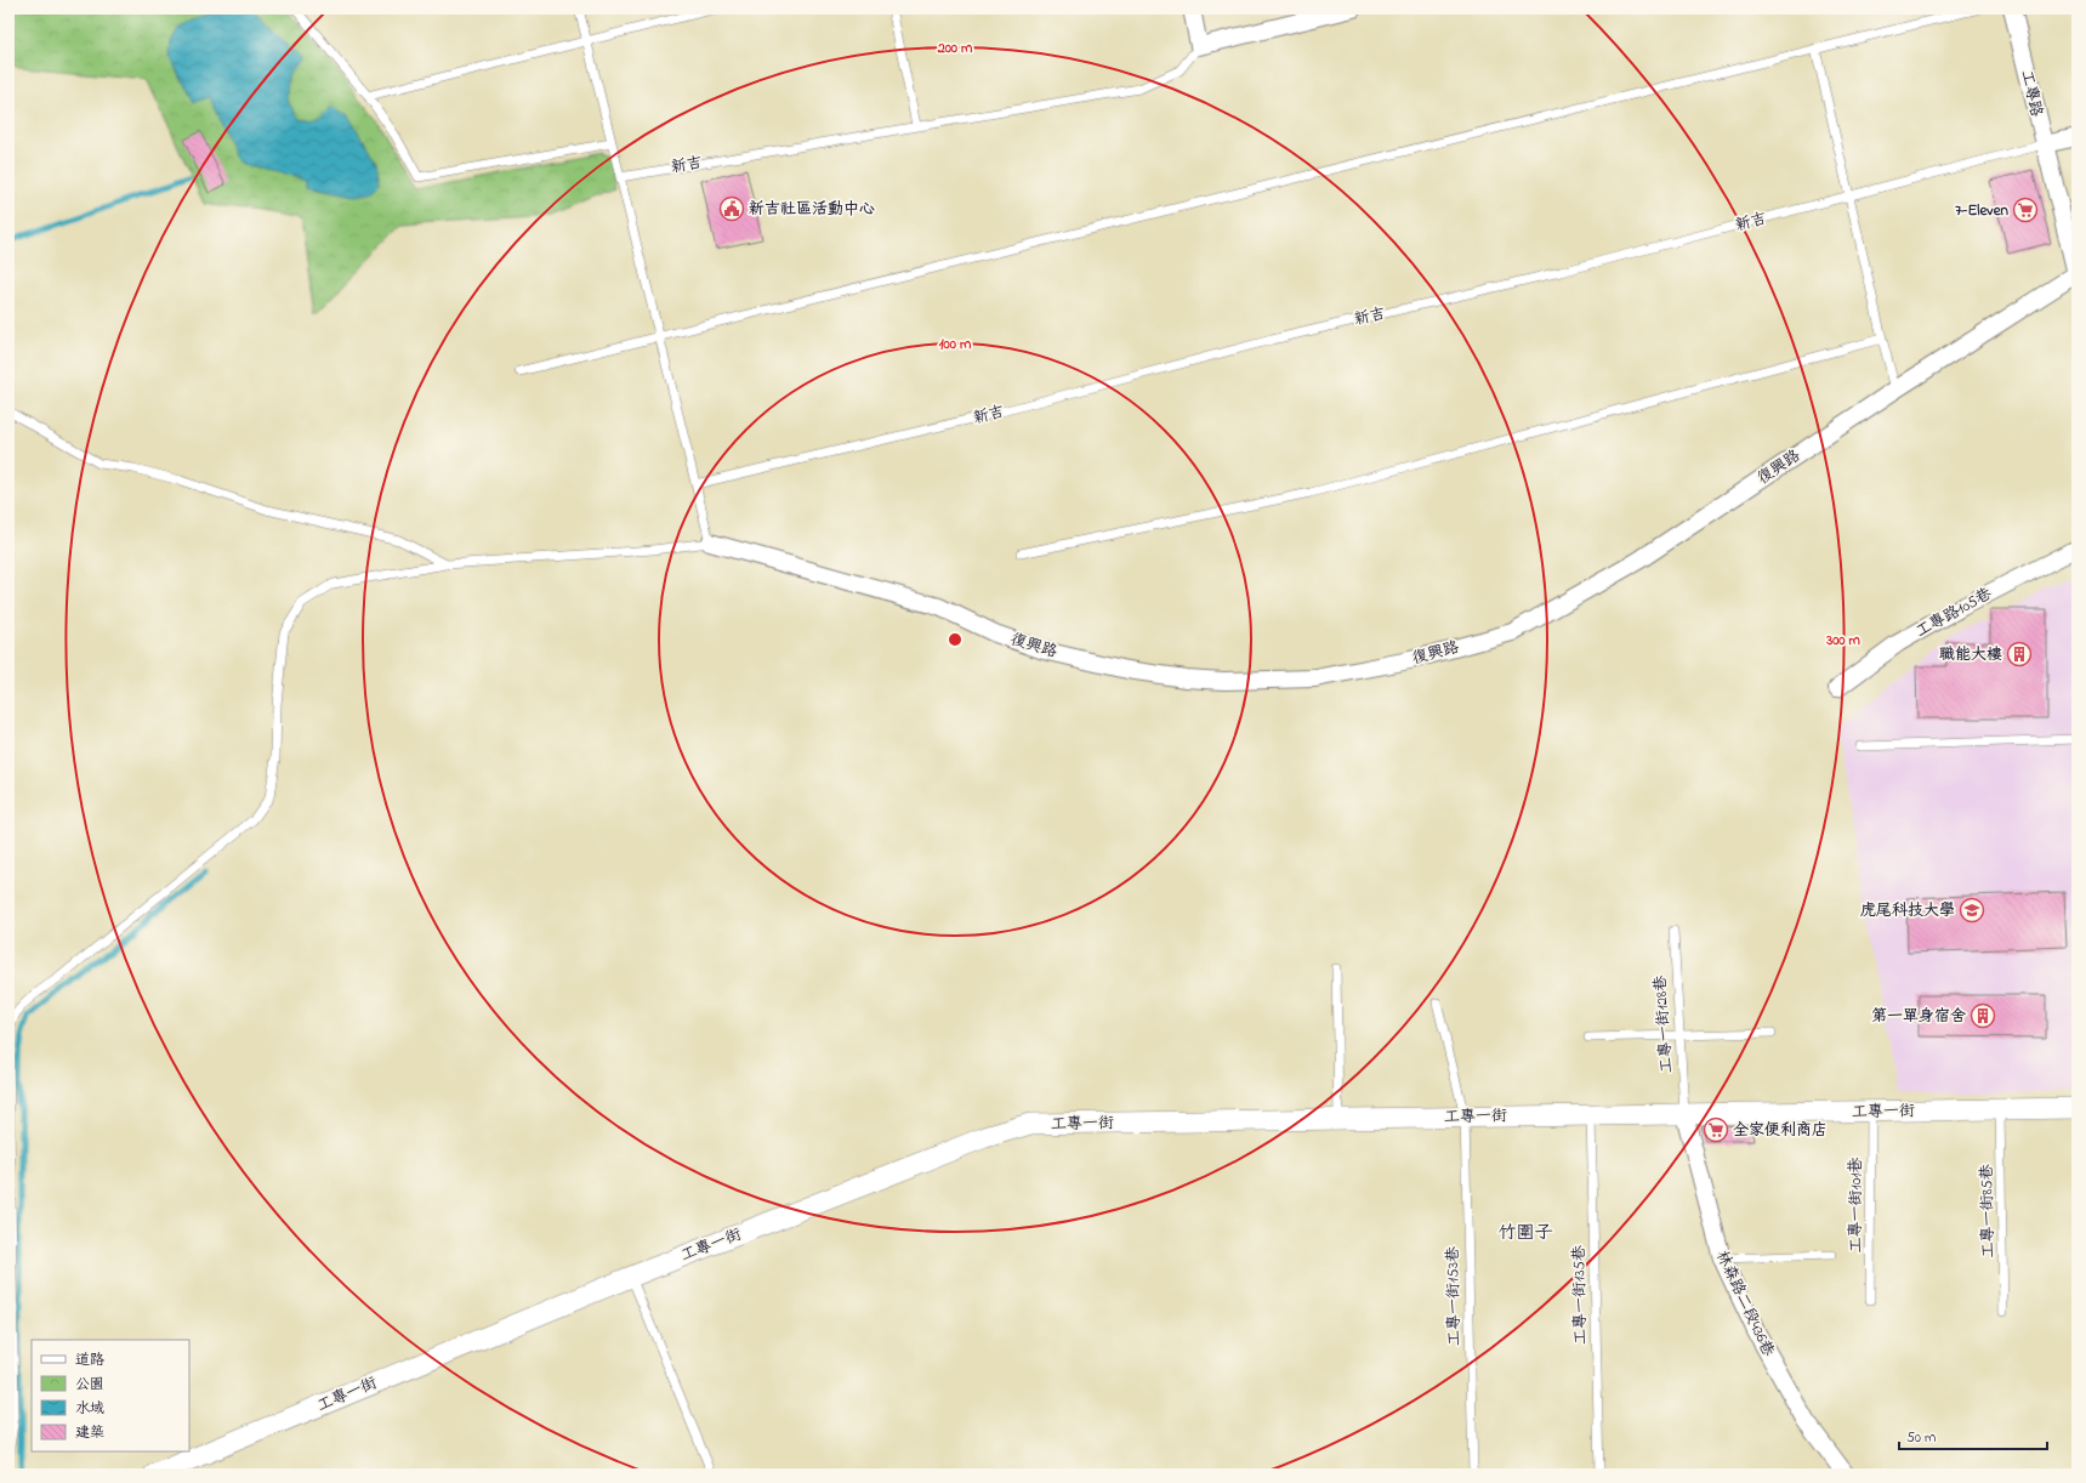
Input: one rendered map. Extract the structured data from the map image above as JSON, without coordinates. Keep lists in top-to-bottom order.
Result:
{
  "streets": {
    "street": [
      "工專路",
      "復興路",
      "工專路105巷",
      "工專一街",
      "林森路二段436巷"
    ],
    "lane": [
      "新吉",
      "工專一街128巷",
      "工專一街101巷",
      "工專一街85巷",
      "工專一街135巷",
      "工專一街153巷"
    ]
  },
  "crossings": [
    ["工專路", "新吉"],
    ["工專路", "復興路"],
    ["工專一街128巷", "工專一街"],
    ["工專一街128巷", "林森路二段436巷"],
    ["工專一街", "工專一街101巷"],
    ["工專一街", "工專一街85巷"],
    ["工專一街", "工專一街135巷"],
    ["工專一街", "工專一街153巷"],
    ["工專一街", "林森路二段436巷"]
  ],
  "districts": ["竹圍子"],
  "places": {
    "public building": ["新吉社區活動中心"],
    "supermarket": ["7-Eleven", "全家便利商店"],
    "building": ["職能大樓", "第一單身宿舍"],
    "school or university": ["虎尾科技大學"]
  },
  "legend": [
    "道路",
    "公園",
    "水域",
    "建築"
  ],
  "scale_bar": "50 m",
  "rings": ["200 m", "100 m", "300 m"]
}
